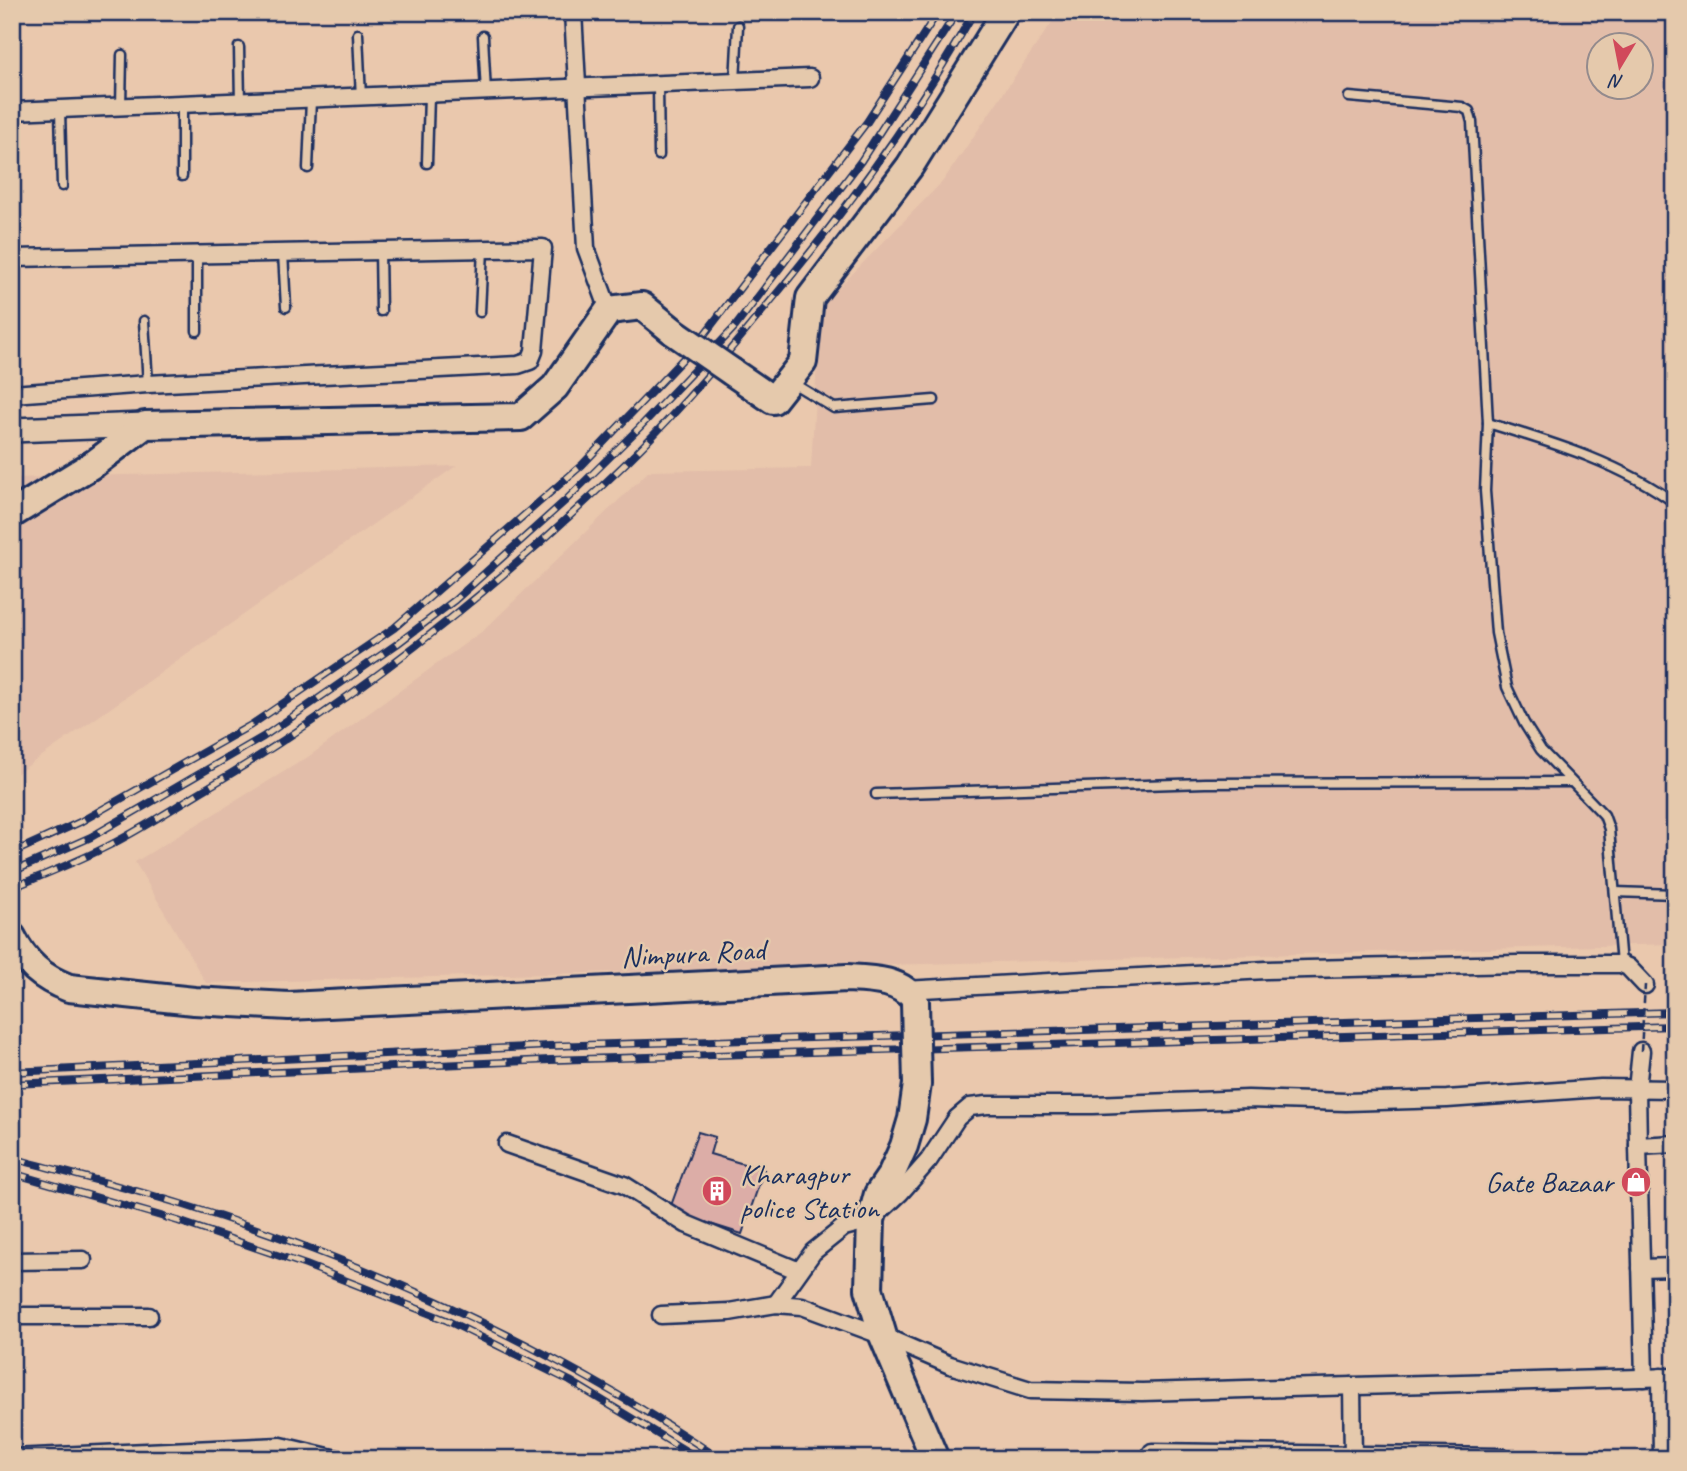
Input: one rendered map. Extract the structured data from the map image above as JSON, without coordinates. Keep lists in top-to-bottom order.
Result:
{
  "streets": {
    "main road": ["Nimpura Road"]
  },
  "places": {
    "shop": ["Gate Bazaar"],
    "building": ["Kharagpur police Station"]
  },
  "north": "bottom"
}
